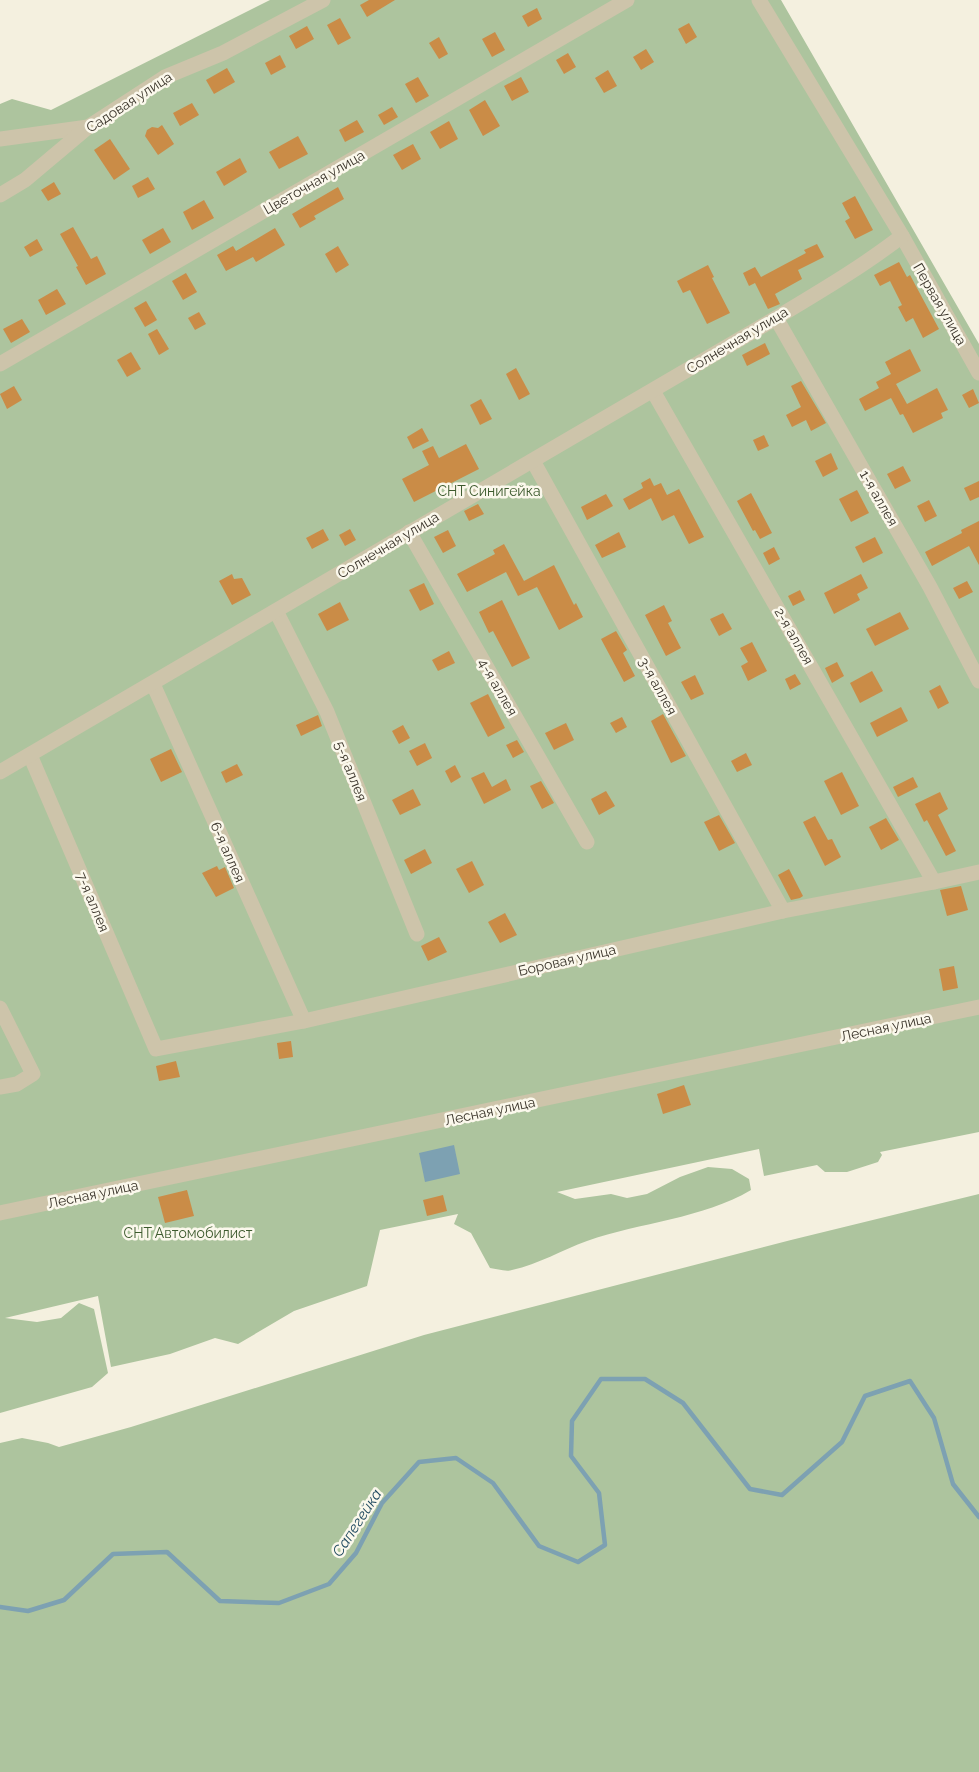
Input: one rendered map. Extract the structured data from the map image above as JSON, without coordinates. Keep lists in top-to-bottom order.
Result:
{
  "streets": {
    "street": [
      "Садовая улица",
      "Цветочная улица",
      "Первая улица",
      "Солнечная улица",
      "1-я аллея",
      "2-я аллея",
      "3-я аллея",
      "4-я аллея",
      "5-я аллея",
      "6-я аллея",
      "7-я аллея",
      "Боровая улица",
      "Лесная улица"
    ]
  },
  "crossings": [
    ["Первая улица", "Солнечная улица"],
    ["Солнечная улица", "1-я аллея"],
    ["Солнечная улица", "2-я аллея"],
    ["Солнечная улица", "3-я аллея"],
    ["Солнечная улица", "4-я аллея"],
    ["Солнечная улица", "5-я аллея"],
    ["Солнечная улица", "6-я аллея"],
    ["Солнечная улица", "7-я аллея"],
    ["2-я аллея", "Боровая улица"],
    ["3-я аллея", "Боровая улица"],
    ["6-я аллея", "Боровая улица"],
    ["7-я аллея", "Боровая улица"]
  ],
  "water": ["Сапегейка"],
  "parks": ["СНТ Синигейка", "СНТ Автомобилист"]
}
